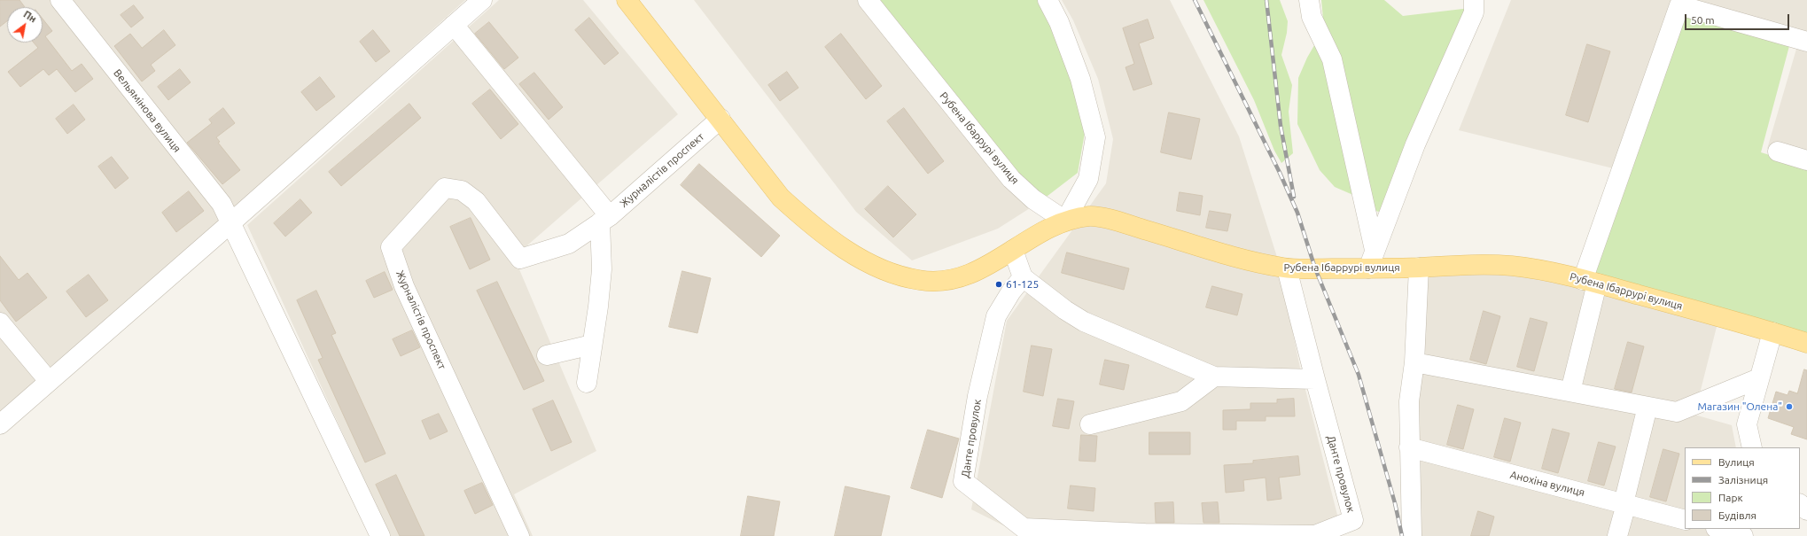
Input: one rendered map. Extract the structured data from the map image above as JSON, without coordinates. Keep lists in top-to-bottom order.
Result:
{
  "streets": {
    "main road": ["Рубена Ібаррурі вулиця"],
    "street": [
      "Вельямінова вулиця",
      "Журналістів проспект",
      "Данте провулок",
      "Анохіна вулиця"
    ]
  },
  "crossings": [
    ["Рубена Ібаррурі вулиця", "Данте провулок"]
  ],
  "places": ["61-125", "Магазин \"Олена\""],
  "legend": [
    "Вулиця",
    "Залізниця",
    "Парк",
    "Будівля"
  ],
  "scale_bar": "50 m",
  "north": "top right"
}
